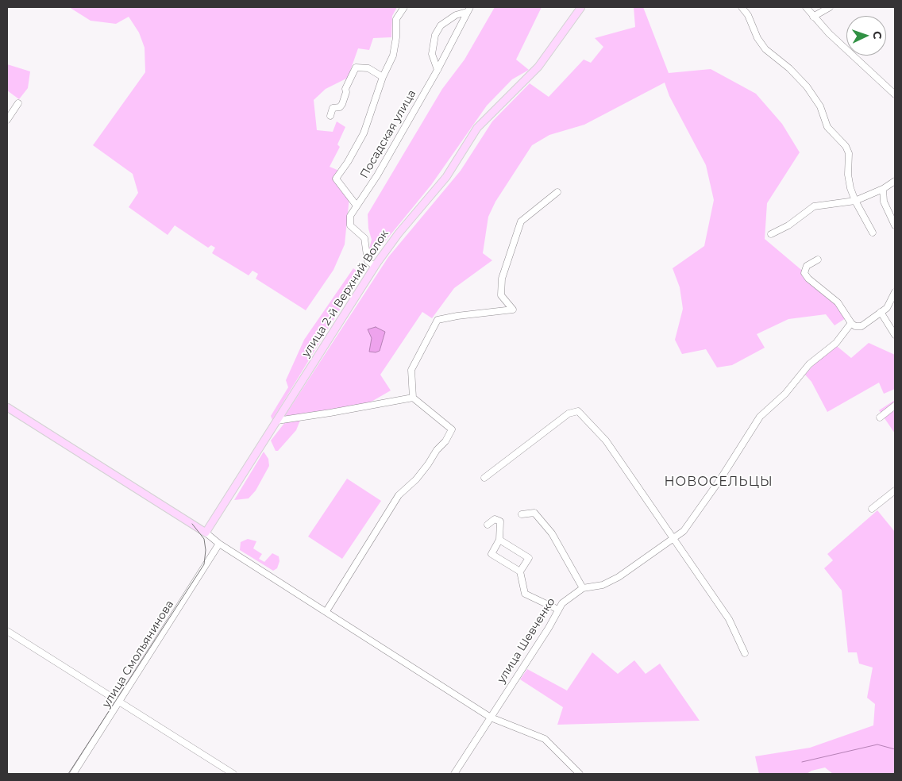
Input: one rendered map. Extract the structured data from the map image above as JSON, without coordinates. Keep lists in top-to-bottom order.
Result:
{
  "streets": {
    "main road": ["улица 2-й Верхний Волок"],
    "street": ["Посадская улица", "улица Шевченко", "улица Смольянинова"]
  },
  "crossings": [
    ["Посадская улица", "улица 2-й Верхний Волок"]
  ],
  "districts": ["НОВОСЕЛЬЦЫ"],
  "north": "right"
}
